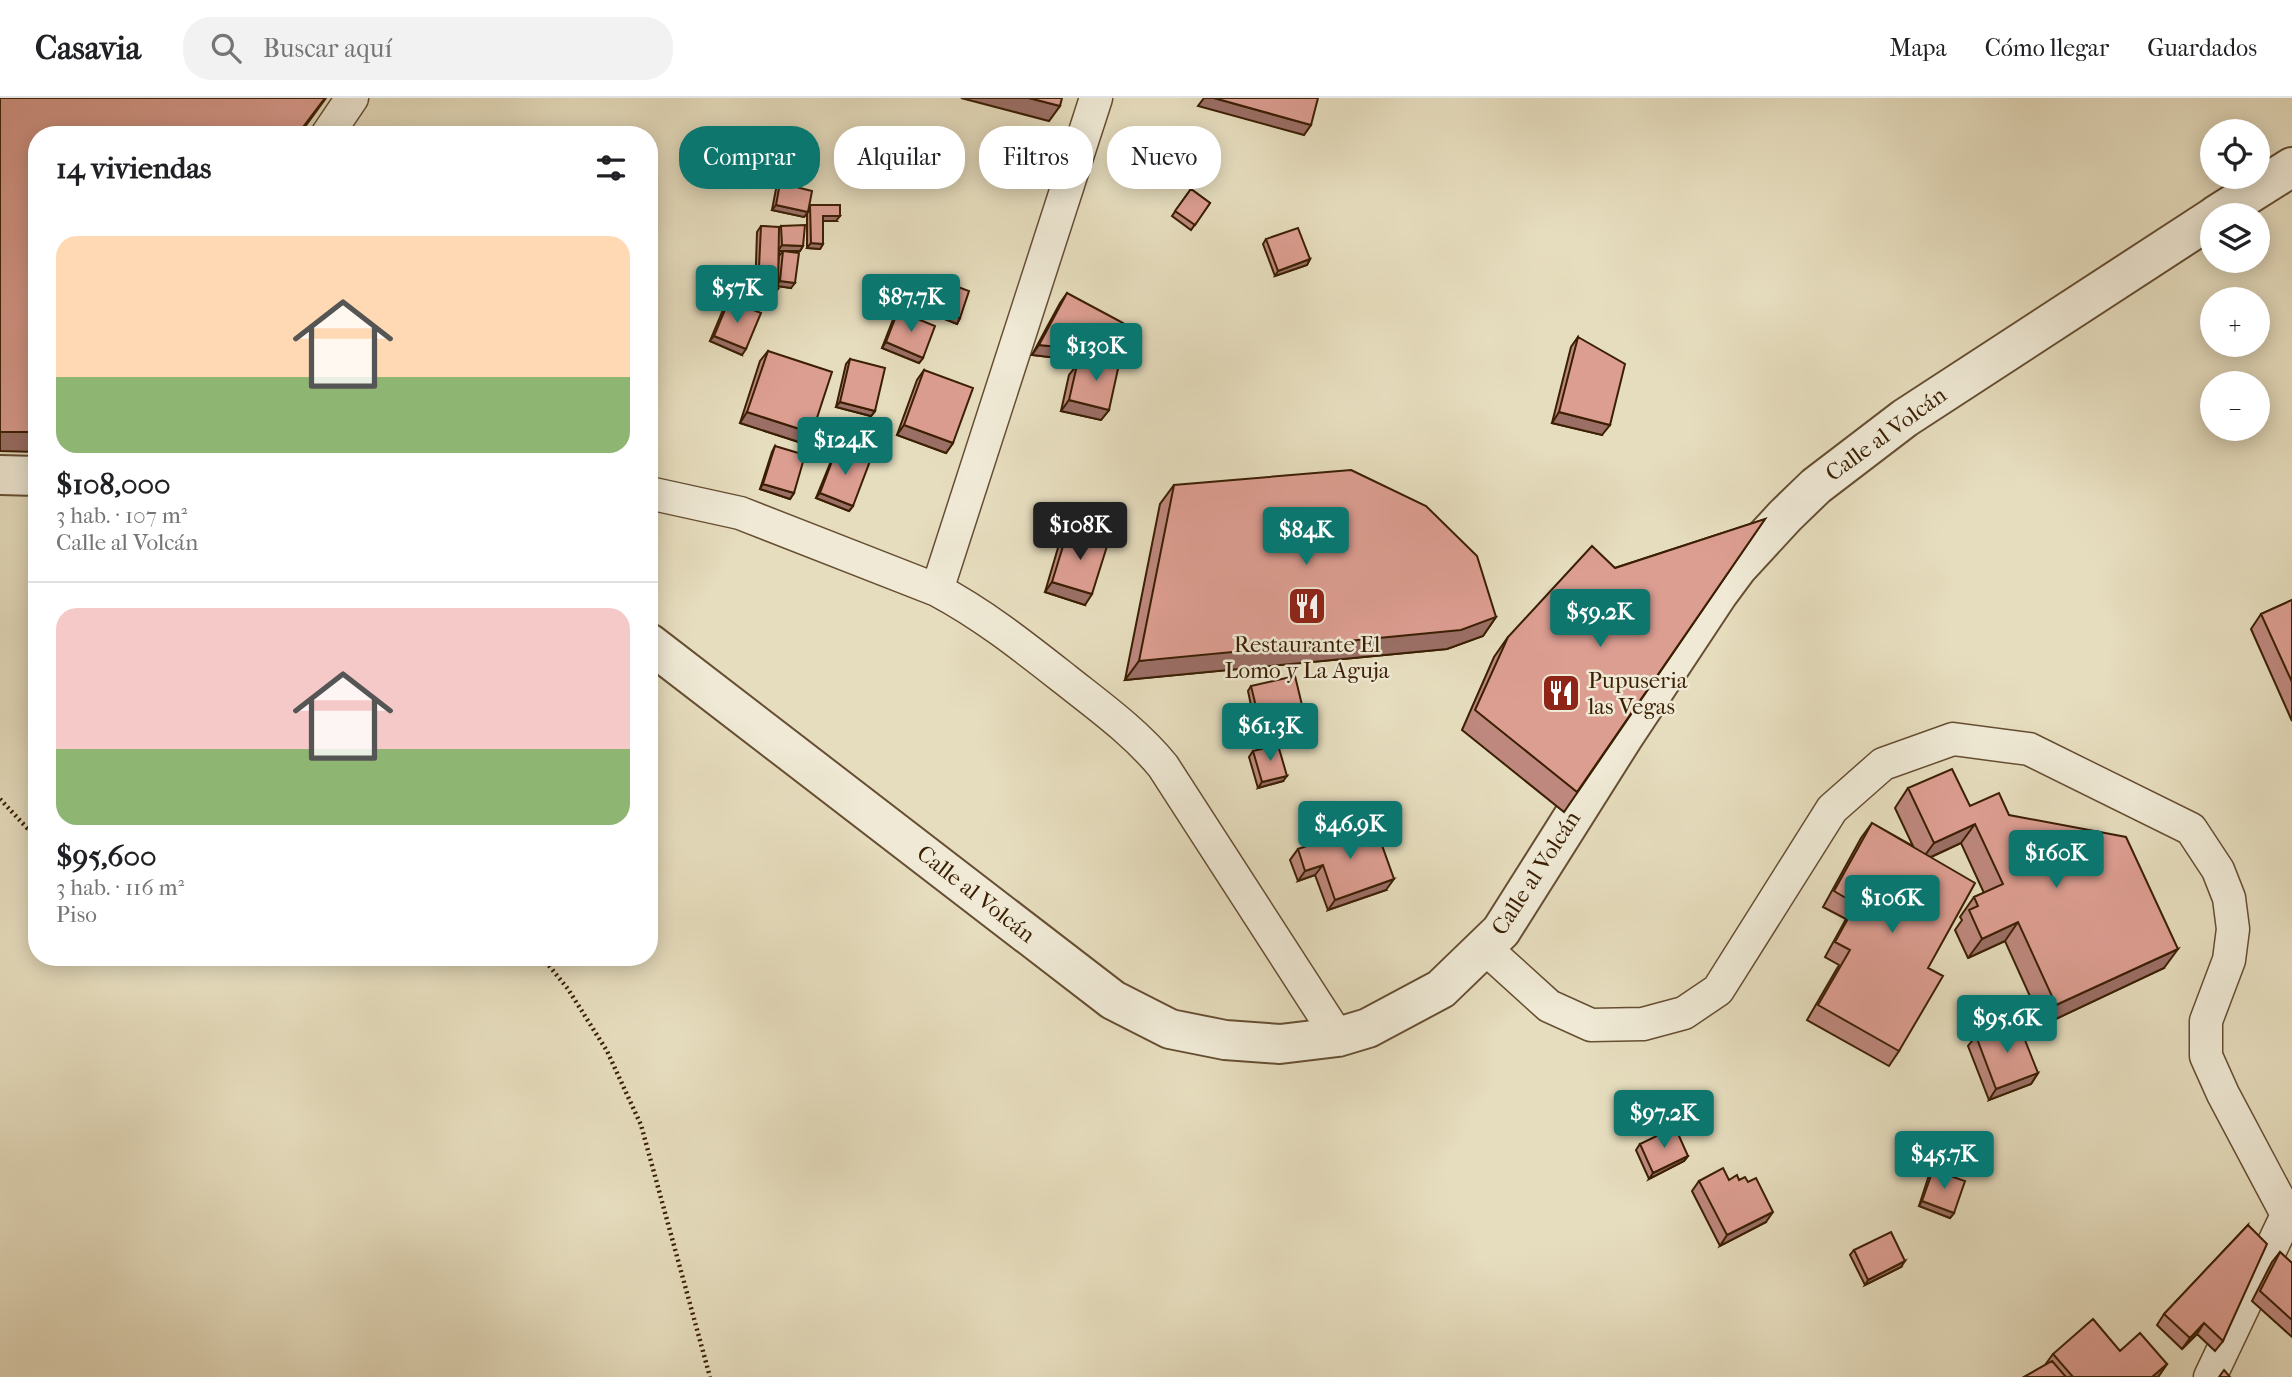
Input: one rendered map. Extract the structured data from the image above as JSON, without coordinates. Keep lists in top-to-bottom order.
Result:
{
  "streets": {
    "street": ["Calle al Volcán"]
  },
  "places": {
    "restaurant": ["Restaurante El Lomo y La Aguja", "Pupuseria las Vegas"]
  },
  "page": {
    "header": "Casavia",
    "search": "Buscar aquí",
    "nav": ["Mapa", "Cómo llegar", "Guardados"],
    "map_buttons": ["+", "−"],
    "chip": [
      "Comprar",
      "Alquilar",
      "Filtros",
      "Nuevo"
    ],
    "heading": "14 viviendas",
    "list": [
      {
        "name": "$108,000",
        "note": "3 hab. · 107 m² · Calle al Volcán"
      },
      {
        "name": "$95,600",
        "note": "3 hab. · 116 m² · Piso"
      }
    ],
    "price": [
      "$57K",
      "$87.7K",
      "$130K",
      "$124K",
      "$108K",
      "$84K",
      "$59.2K",
      "$61.3K",
      "$46.9K",
      "$160K",
      "$106K",
      "$95.6K",
      "$97.2K",
      "$45.7K"
    ]
  }
}
